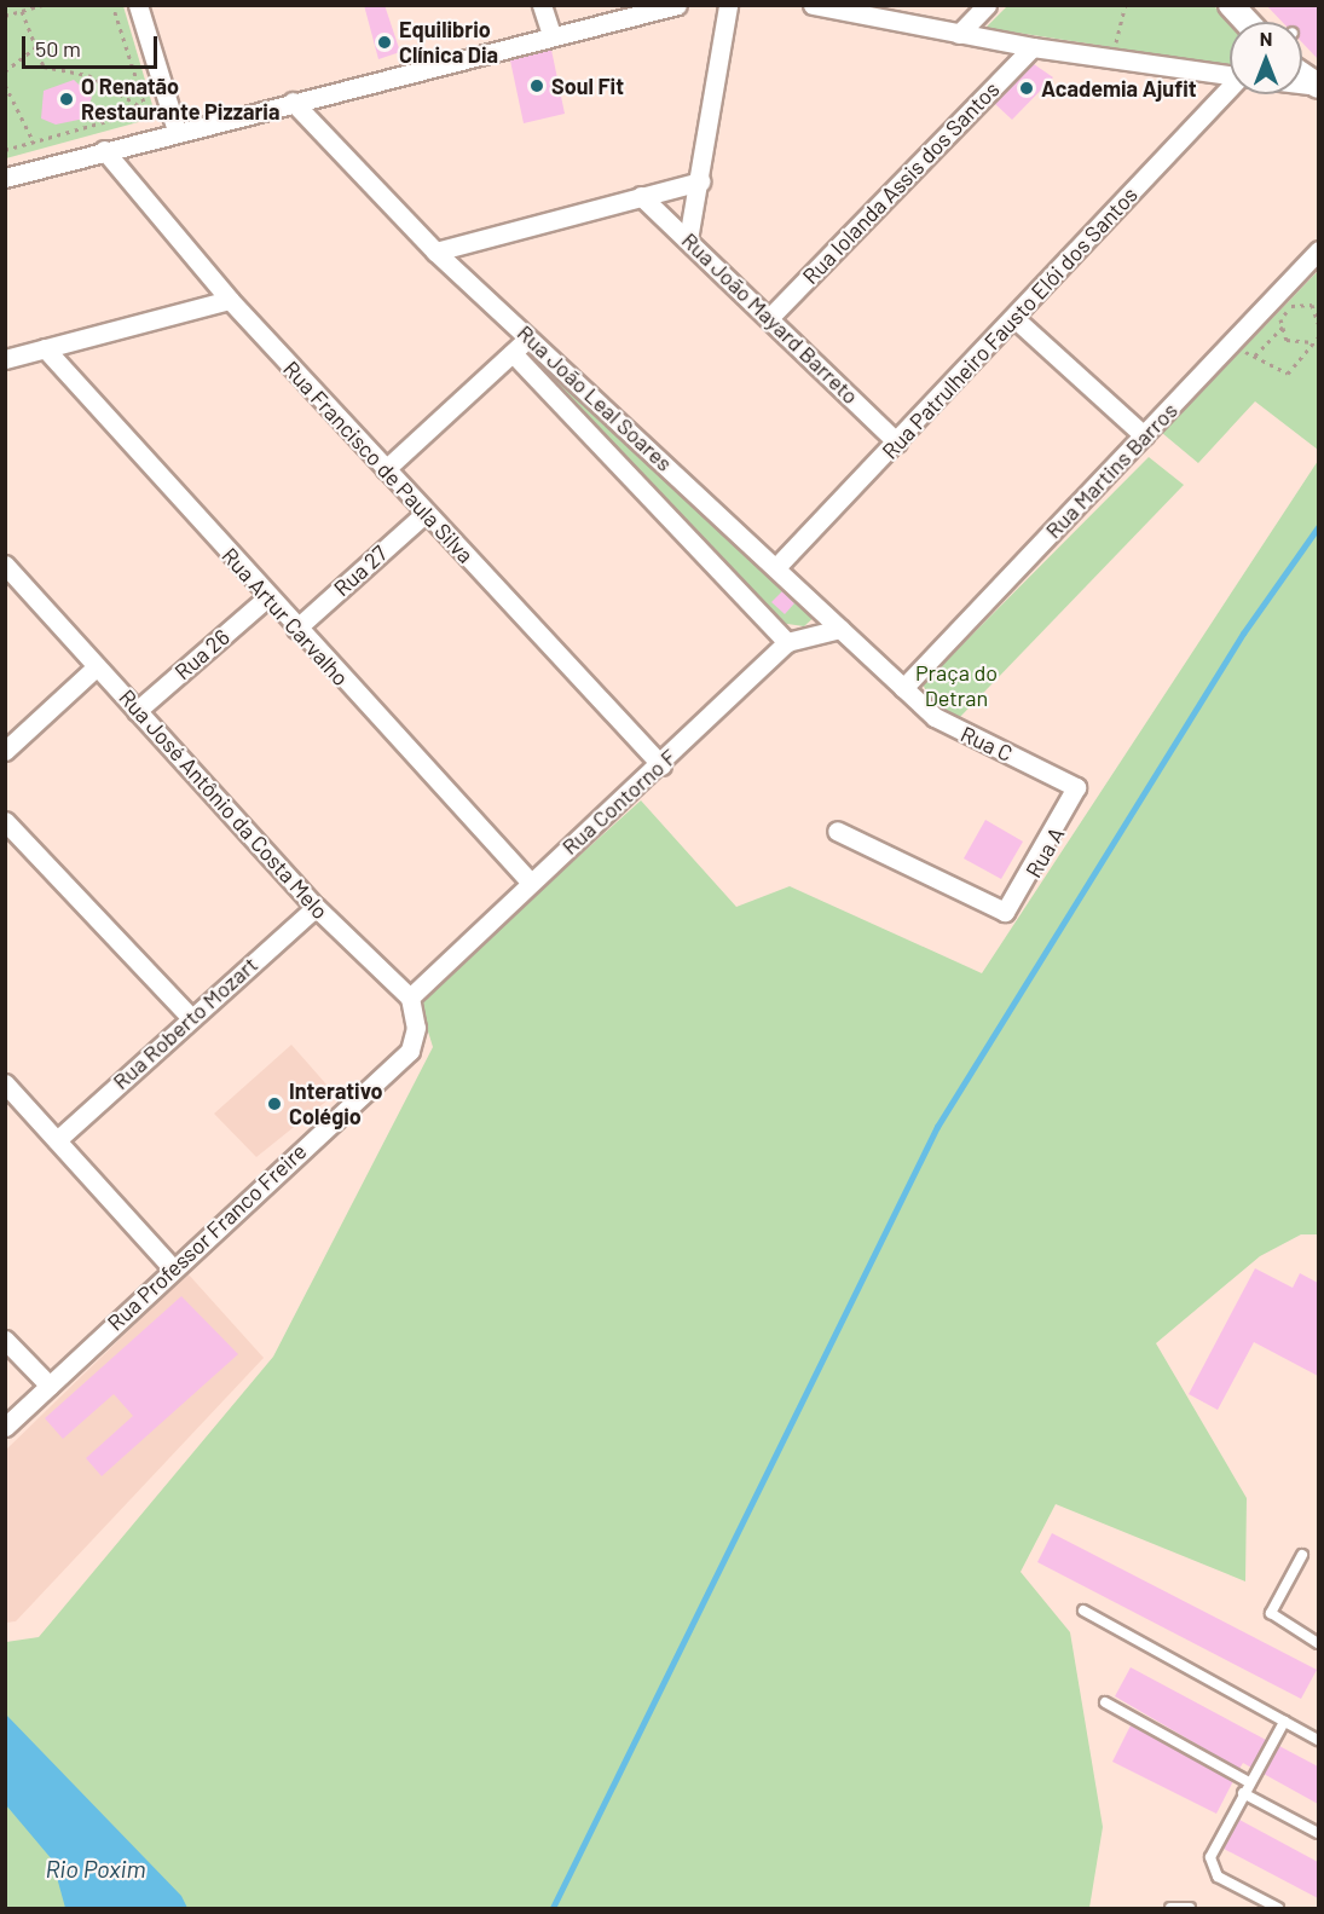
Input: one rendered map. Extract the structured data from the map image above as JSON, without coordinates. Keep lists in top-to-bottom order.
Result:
{
  "streets": {
    "street": [
      "Rua Iolanda Assis dos Santos",
      "Rua João Mayard Barreto",
      "Rua Patrulheiro Fausto Elói dos Santos",
      "Rua João Leal Soares",
      "Rua Francisco de Paula Silva",
      "Rua Martins Barros",
      "Rua 27",
      "Rua Artur Carvalho",
      "Rua 26",
      "Rua C",
      "Rua Contorno F",
      "Rua José Antônio da Costa Melo",
      "Rua A",
      "Rua Roberto Mozart",
      "Rua Professor Franco Freire"
    ]
  },
  "crossings": [
    ["Rua Iolanda Assis dos Santos", "Rua João Mayard Barreto"],
    ["Rua João Mayard Barreto", "Rua Patrulheiro Fausto Elói dos Santos"],
    ["Rua Patrulheiro Fausto Elói dos Santos", "Rua João Leal Soares"],
    ["Rua João Leal Soares", "Rua Martins Barros"],
    ["Rua João Leal Soares", "Rua C"],
    ["Rua João Leal Soares", "Rua Contorno F"],
    ["Rua Francisco de Paula Silva", "Rua 27"],
    ["Rua Francisco de Paula Silva", "Rua Contorno F"],
    ["Rua Martins Barros", "Rua C"],
    ["Rua 27", "Rua Artur Carvalho"],
    ["Rua Artur Carvalho", "Rua 26"],
    ["Rua Artur Carvalho", "Rua Contorno F"],
    ["Rua 26", "Rua José Antônio da Costa Melo"],
    ["Rua C", "Rua A"],
    ["Rua Contorno F", "Rua José Antônio da Costa Melo"],
    ["Rua Contorno F", "Rua Professor Franco Freire"],
    ["Rua José Antônio da Costa Melo", "Rua Roberto Mozart"],
    ["Rua José Antônio da Costa Melo", "Rua Professor Franco Freire"]
  ],
  "water": ["Rio Poxim"],
  "parks": ["Praça do Detran"],
  "places": [
    "Equilibrio Clínica Dia",
    "Soul Fit",
    "Academia Ajufit",
    "O Renatão Restaurante Pizzaria",
    "Interativo Colégio"
  ],
  "scale_bar": "50 m",
  "north": "top"
}
